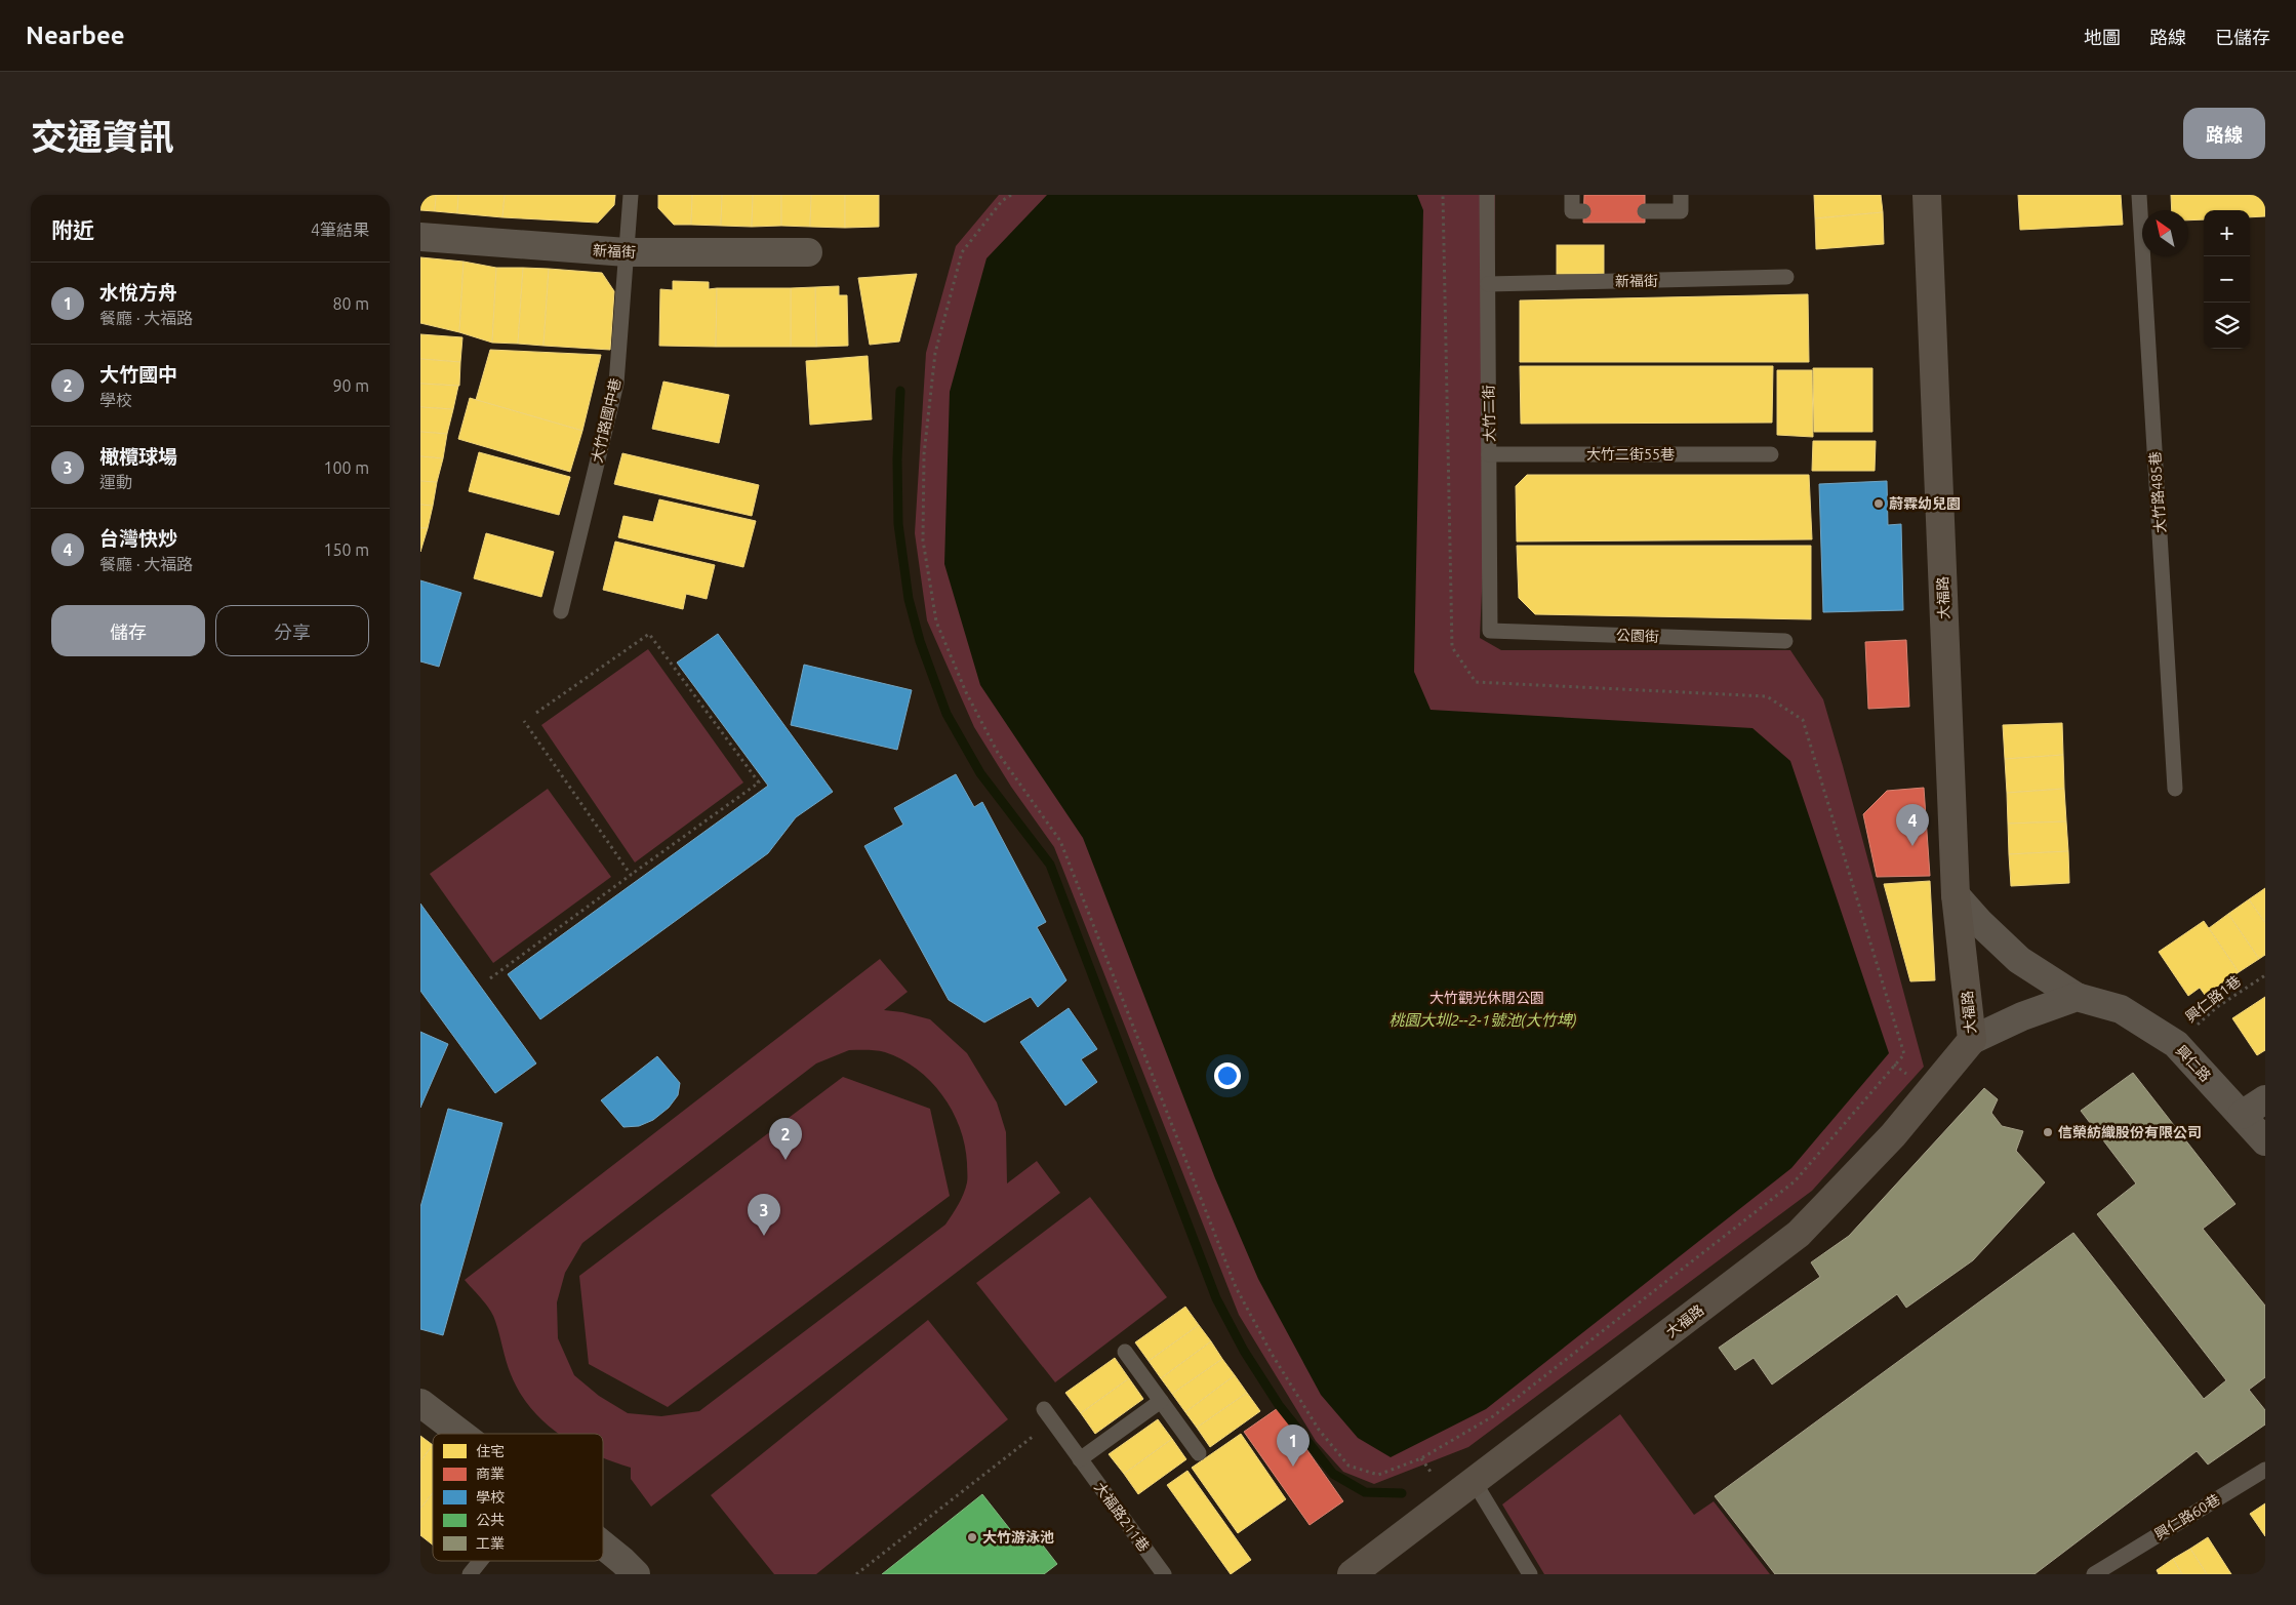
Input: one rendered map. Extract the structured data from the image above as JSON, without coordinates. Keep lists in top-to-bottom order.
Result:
{
  "streets": {
    "street": ["新福街", "大福路", "興仁路"],
    "lane": [
      "大竹二街",
      "大竹路國中巷",
      "大竹二街55巷",
      "大竹路485巷",
      "公園街",
      "大福路211巷",
      "興仁路60巷"
    ],
    "path": ["興仁路1巷"]
  },
  "crossings": [
    ["新福街", "大竹二街"],
    ["新福街", "大竹路國中巷"],
    ["大竹二街", "大竹二街55巷"],
    ["大竹二街", "公園街"],
    ["大福路", "興仁路"],
    ["興仁路1巷", "興仁路"]
  ],
  "water": ["桃園大圳2--2-1號池(大竹埤)"],
  "parks": ["大竹觀光休閒公園"],
  "places": ["蔚霖幼兒園", "信榮紡織股份有限公司", "大竹游泳池"],
  "legend": [
    "住宅",
    "商業",
    "學校",
    "公共",
    "工業"
  ],
  "north": "top left",
  "page": {
    "header": "Nearbee",
    "nav": ["地圖", "路線", "已儲存"],
    "title": "交通資訊",
    "buttons": [
      "路線",
      ["儲存", "分享"]
    ],
    "heading": ["附近", "4筆結果"],
    "map_buttons": ["+", "−"],
    "list": [
      {
        "mark": "1",
        "name": "水悅方舟",
        "note": "餐廳 · 大福路",
        "value": "80 m"
      },
      {
        "mark": "2",
        "name": "大竹國中",
        "note": "學校",
        "value": "90 m"
      },
      {
        "mark": "3",
        "name": "橄欖球場",
        "note": "運動",
        "value": "100 m"
      },
      {
        "mark": "4",
        "name": "台灣快炒",
        "note": "餐廳 · 大福路",
        "value": "150 m"
      }
    ],
    "pins": [
      "4",
      "2",
      "3",
      "1"
    ]
  }
}
